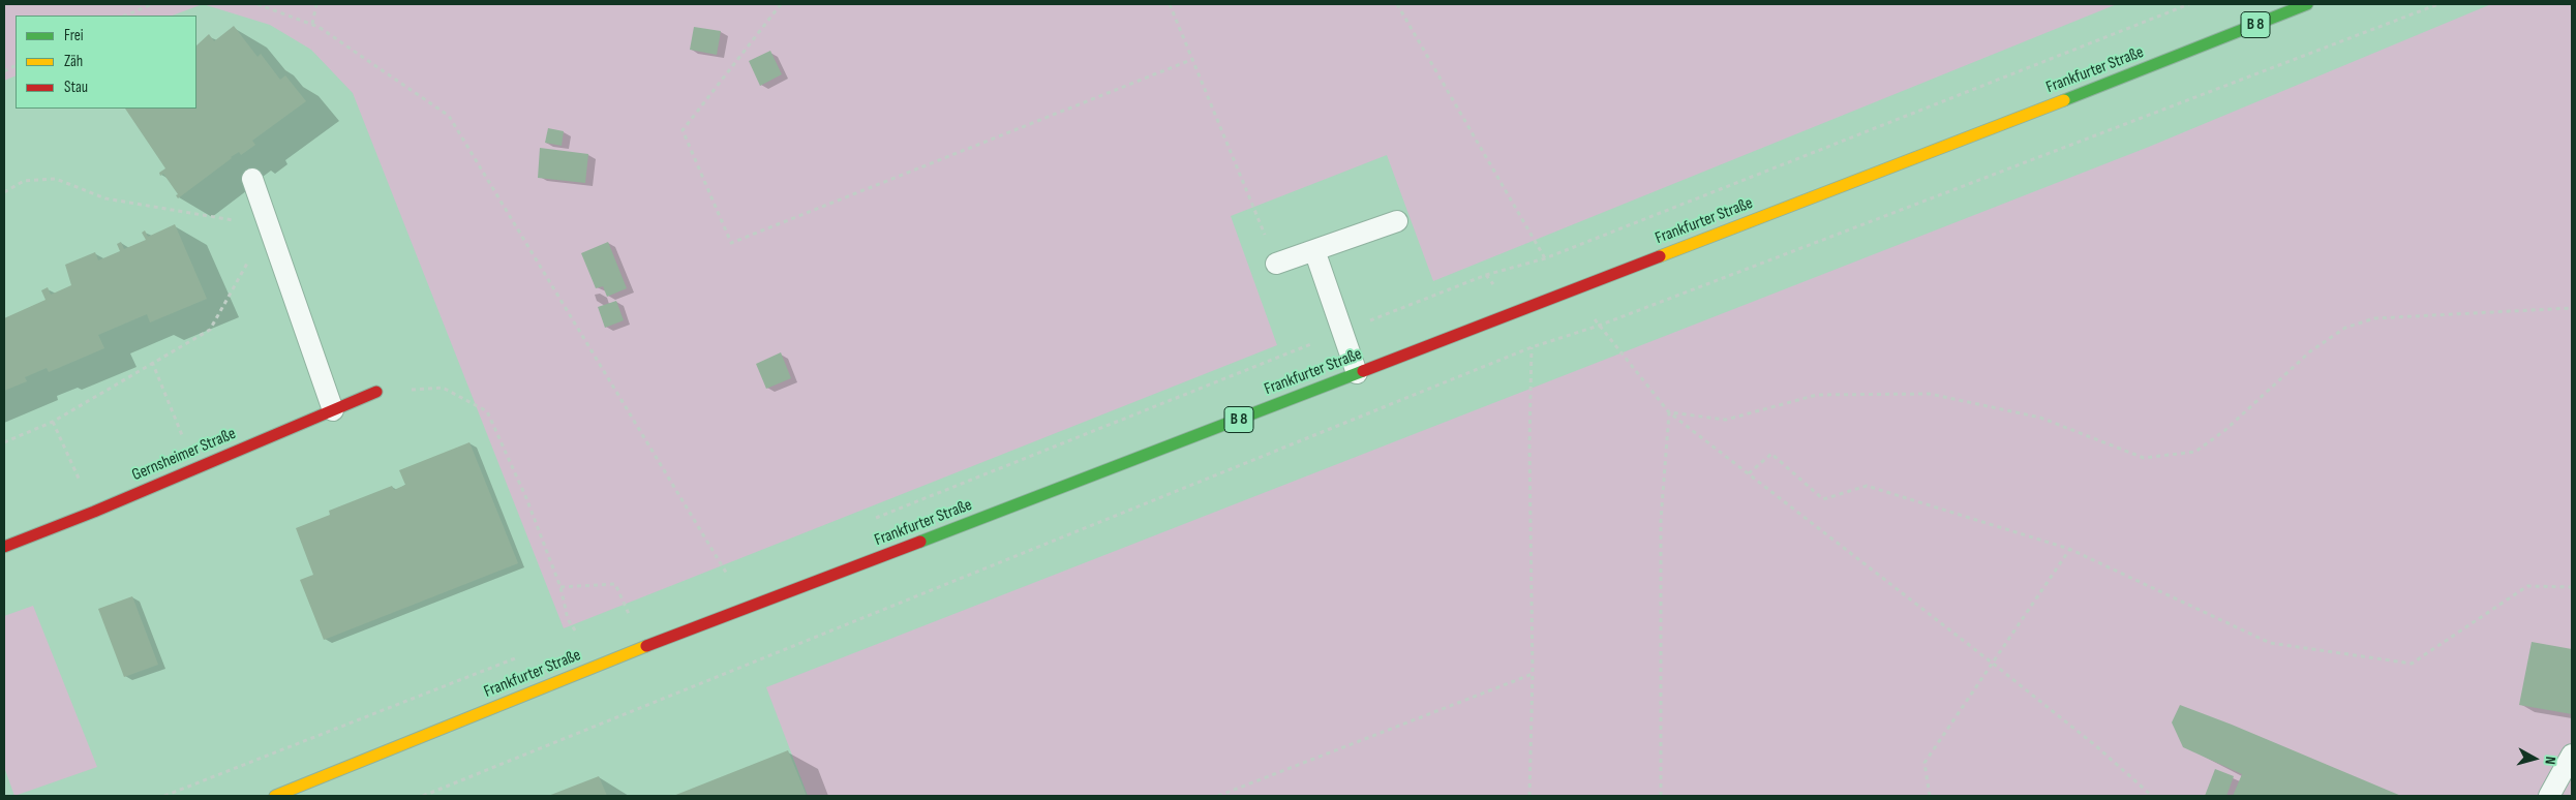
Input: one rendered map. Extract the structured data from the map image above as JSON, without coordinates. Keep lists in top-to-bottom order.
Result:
{
  "streets": {
    "main road": ["B 8", "Frankfurter Straße", "Gernsheimer Straße"]
  },
  "legend": ["Frei", "Zäh", "Stau"],
  "north": "right"
}
